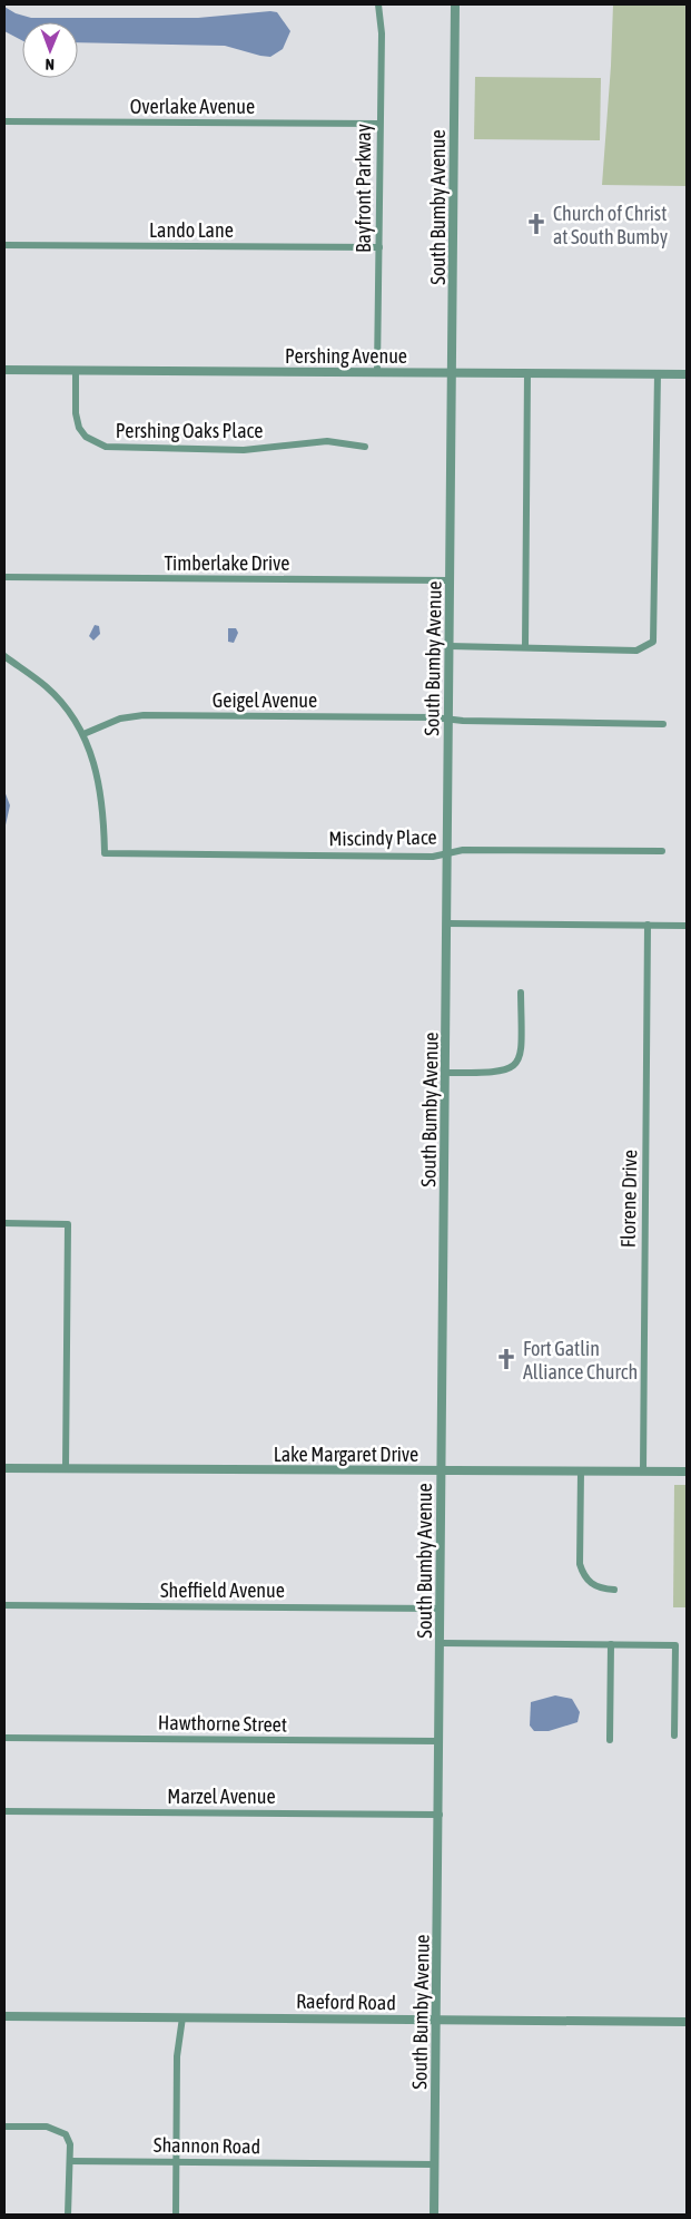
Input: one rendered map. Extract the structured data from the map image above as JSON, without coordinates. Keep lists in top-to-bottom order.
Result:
{
  "streets": {
    "street": [
      "Overlake Avenue",
      "Bayfront Parkway",
      "South Bumby Avenue",
      "Lando Lane",
      "Pershing Avenue",
      "Pershing Oaks Place",
      "Timberlake Drive",
      "Geigel Avenue",
      "Miscindy Place",
      "Florene Drive",
      "Lake Margaret Drive",
      "Sheffield Avenue",
      "Hawthorne Street",
      "Marzel Avenue",
      "Raeford Road",
      "Shannon Road"
    ]
  },
  "crossings": [
    ["Overlake Avenue", "Bayfront Parkway"],
    ["Bayfront Parkway", "Lando Lane"],
    ["Bayfront Parkway", "Pershing Avenue"],
    ["South Bumby Avenue", "Pershing Avenue"],
    ["South Bumby Avenue", "Timberlake Drive"],
    ["South Bumby Avenue", "Geigel Avenue"],
    ["South Bumby Avenue", "Miscindy Place"],
    ["South Bumby Avenue", "Lake Margaret Drive"],
    ["South Bumby Avenue", "Sheffield Avenue"],
    ["South Bumby Avenue", "Hawthorne Street"],
    ["South Bumby Avenue", "Marzel Avenue"],
    ["South Bumby Avenue", "Raeford Road"],
    ["South Bumby Avenue", "Shannon Road"],
    ["Pershing Avenue", "Pershing Oaks Place"],
    ["Geigel Avenue", "Miscindy Place"],
    ["Florene Drive", "Lake Margaret Drive"]
  ],
  "places": {
    "church": ["Church of Christ at South Bumby", "Fort Gatlin Alliance Church"]
  },
  "north": "bottom"
}
